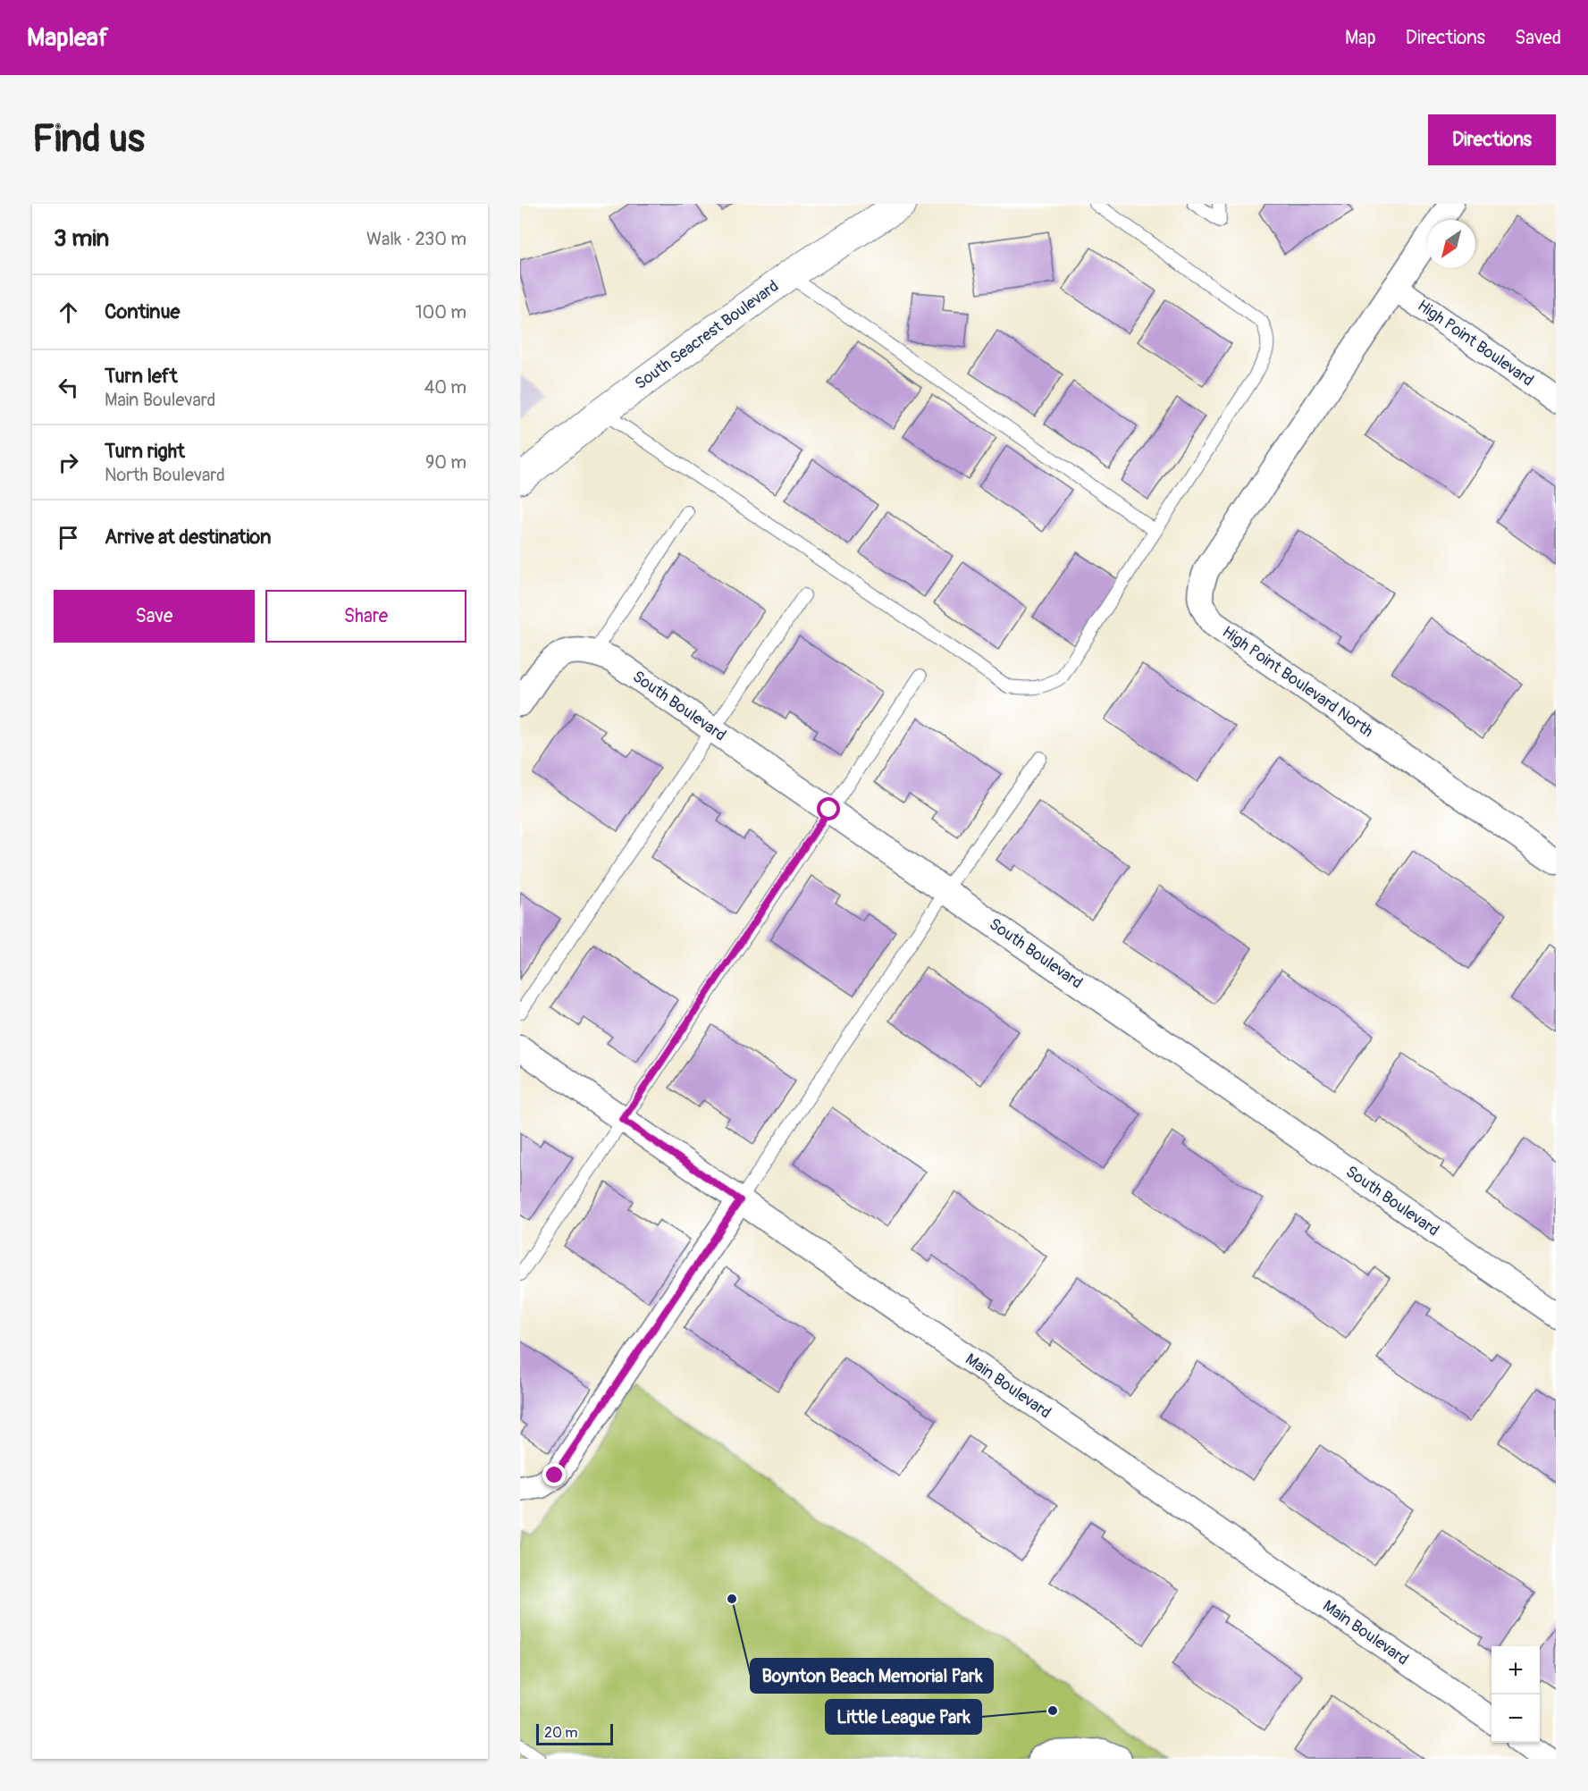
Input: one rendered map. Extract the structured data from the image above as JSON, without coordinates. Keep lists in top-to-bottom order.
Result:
{
  "streets": {
    "street": [
      "South Seacrest Boulevard",
      "High Point Boulevard",
      "High Point Boulevard North",
      "South Boulevard",
      "Main Boulevard"
    ]
  },
  "crossings": [
    ["High Point Boulevard", "High Point Boulevard North"]
  ],
  "places": ["Boynton Beach Memorial Park", "Little League Park"],
  "scale_bar": "20 m",
  "north": "bottom left",
  "page": {
    "header": "Mapleaf",
    "nav": ["Map", "Directions", "Saved"],
    "buttons": [
      "Directions",
      ["Save", "Share"]
    ],
    "title": "Find us",
    "heading": ["3 min", "Walk · 230 m"],
    "list": [
      ["Continue", "100 m"],
      ["Turn left", "Main Boulevard", "40 m"],
      ["Turn right", "North Boulevard", "90 m"],
      "Arrive at destination"
    ],
    "map_buttons": ["+", "−"],
    "scale": "20 m"
  }
}
